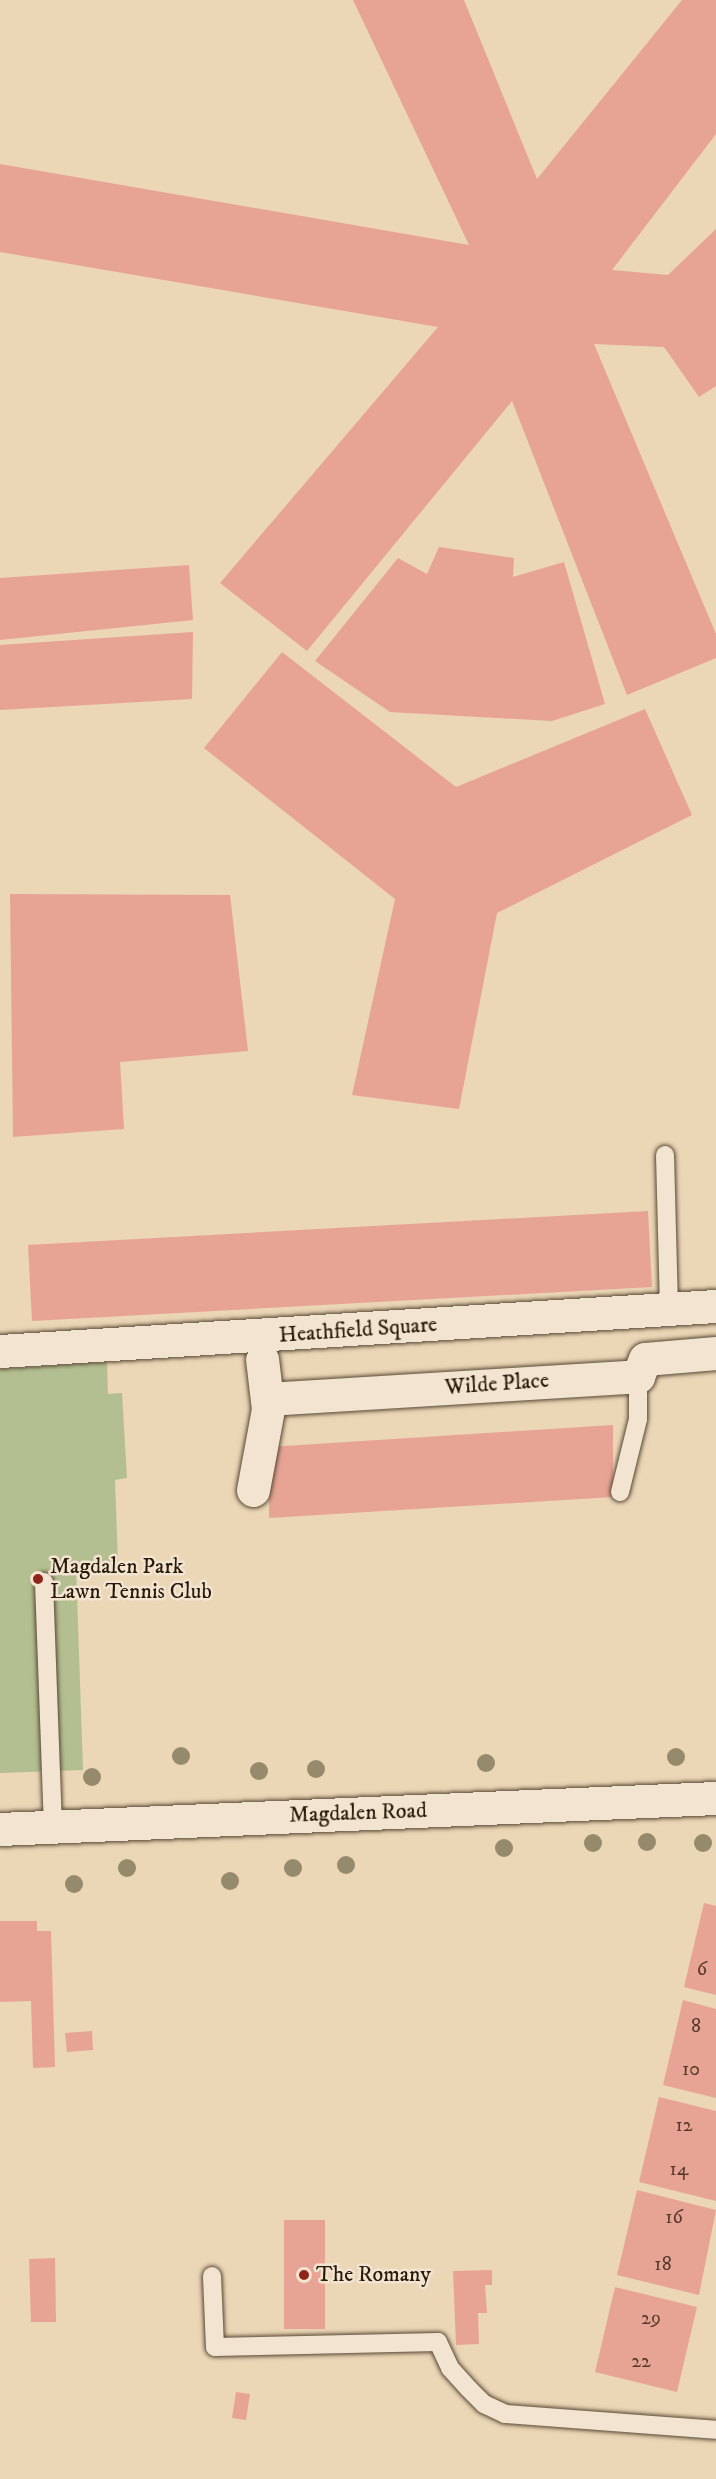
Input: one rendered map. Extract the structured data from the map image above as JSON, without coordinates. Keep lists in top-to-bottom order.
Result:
{
  "streets": {
    "street": ["Heathfield Square", "Wilde Place", "Magdalen Road"]
  },
  "places": ["Magdalen Park Lawn Tennis Club", "The Romany"],
  "house_numbers": [
    "6",
    "8",
    "10",
    "12",
    "14",
    "16",
    "18",
    "29",
    "22"
  ]
}
